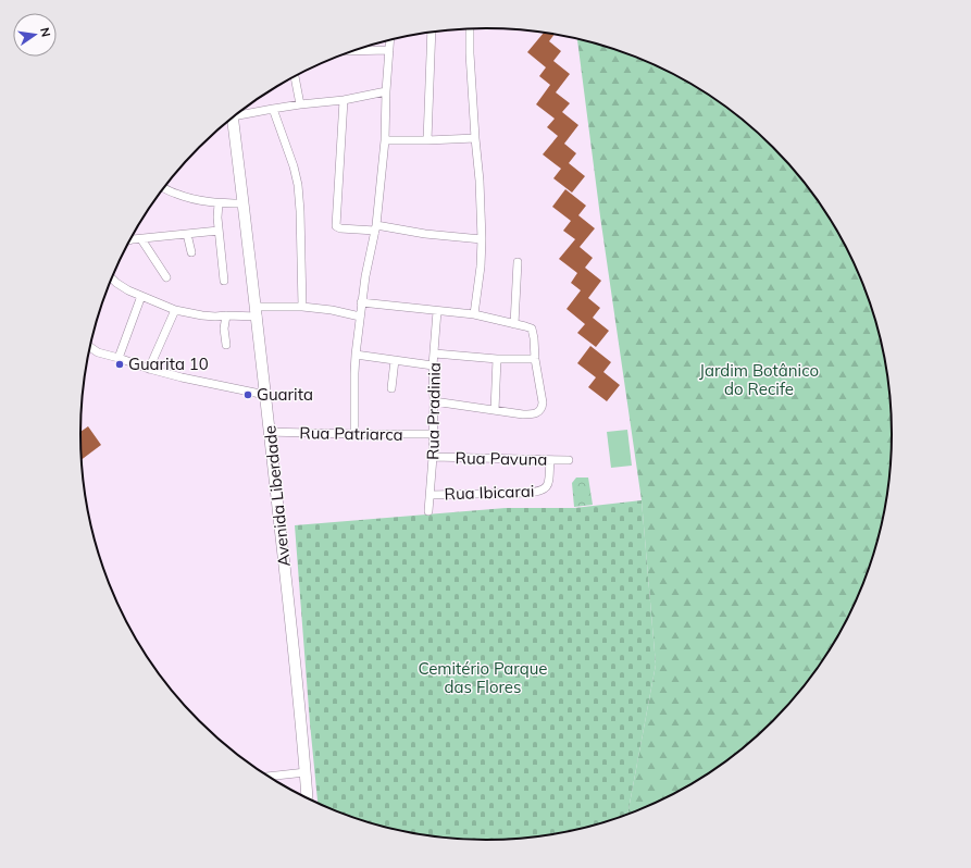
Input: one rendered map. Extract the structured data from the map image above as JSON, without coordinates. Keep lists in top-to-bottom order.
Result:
{
  "streets": {
    "main road": ["Avenida Liberdade"],
    "street": [
      "Rua Pradinia",
      "Rua Patriarca",
      "Rua Pavuna",
      "Rua Ibicarai"
    ]
  },
  "crossings": [
    ["Rua Pradinia", "Rua Patriarca"],
    ["Rua Pradinia", "Rua Pavuna"],
    ["Rua Pradinia", "Rua Ibicarai"],
    ["Rua Patriarca", "Avenida Liberdade"],
    ["Rua Pavuna", "Rua Ibicarai"]
  ],
  "parks": ["Jardim Botânico do Recife", "Cemitério Parque das Flores"],
  "places": ["Guarita 10", "Guarita"],
  "north": "right"
}
